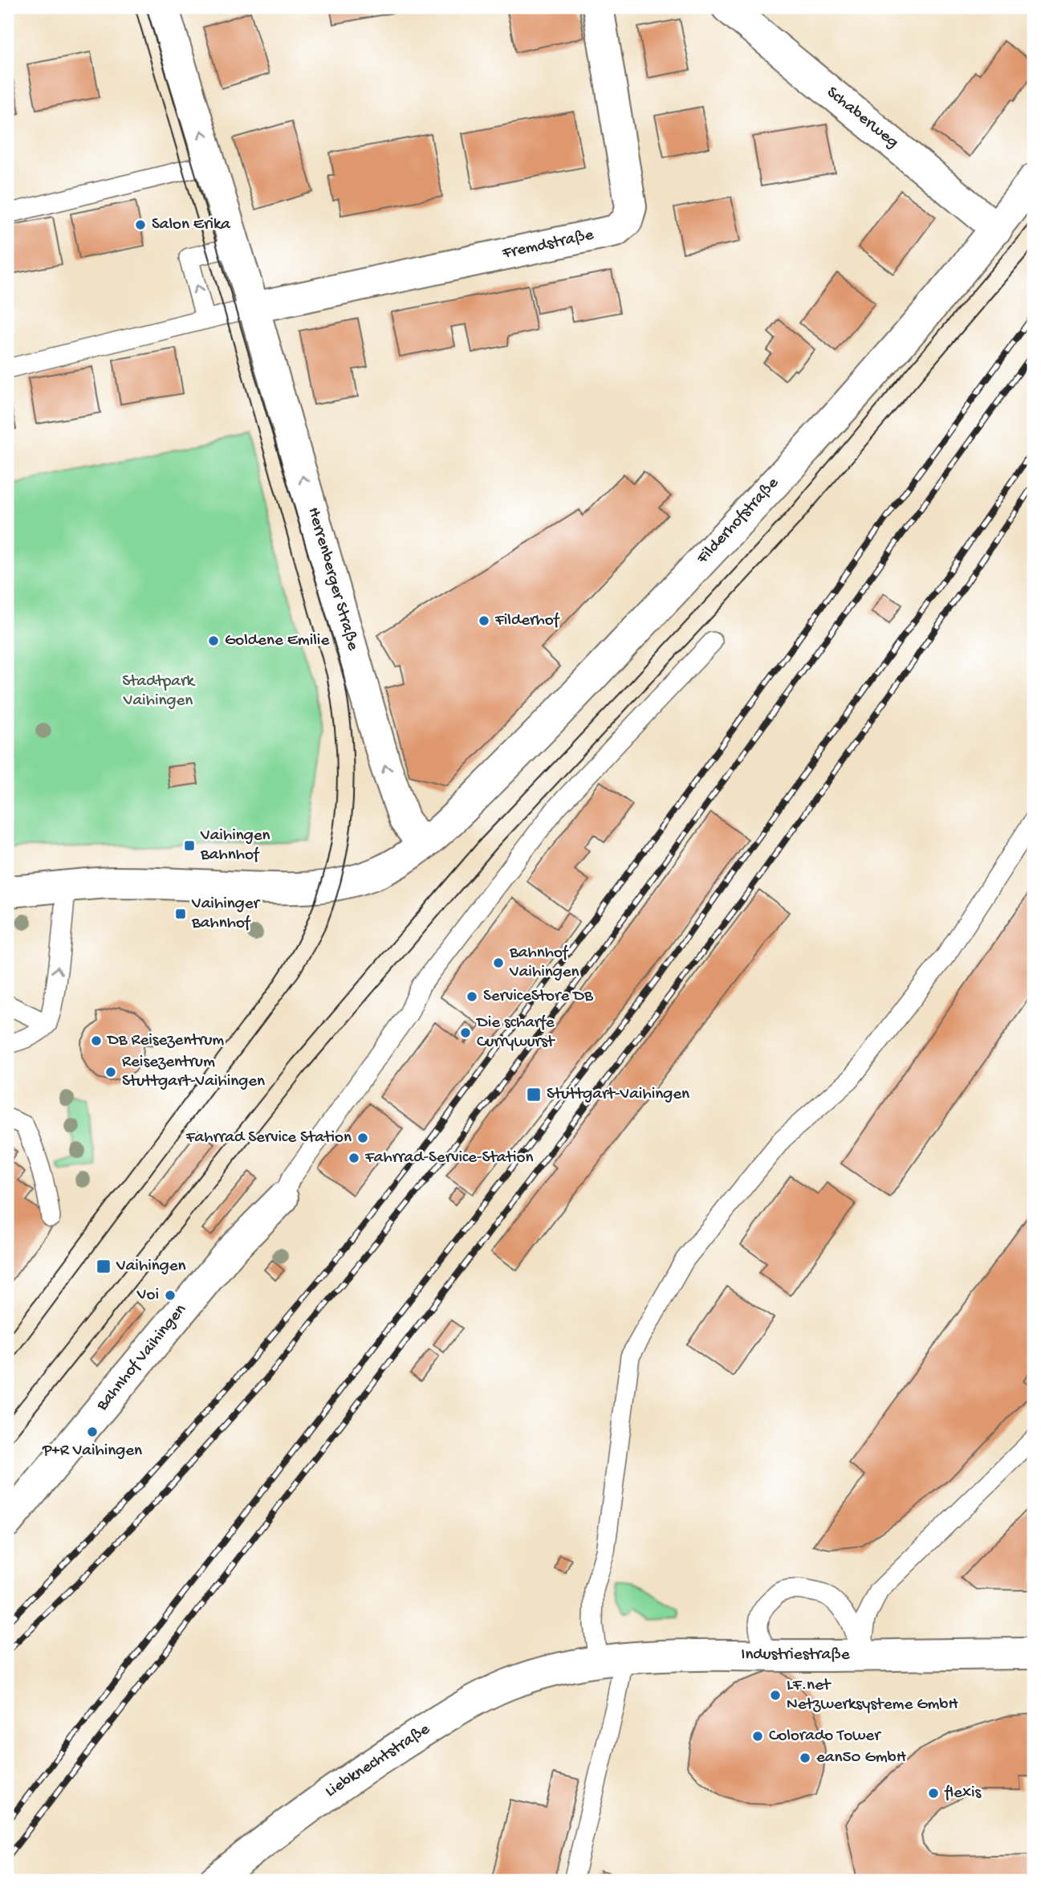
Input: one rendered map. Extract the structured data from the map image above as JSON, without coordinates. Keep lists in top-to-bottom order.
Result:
{
  "streets": {
    "street": [
      "Schaberweg",
      "Fremdstraße",
      "Filderhofstraße",
      "Herrenberger Straße",
      "Bahnhof Vaihingen",
      "Industriestraße",
      "Liebknechtstraße"
    ]
  },
  "crossings": [
    ["Schaberweg", "Filderhofstraße"],
    ["Fremdstraße", "Herrenberger Straße"],
    ["Filderhofstraße", "Herrenberger Straße"],
    ["Industriestraße", "Liebknechtstraße"]
  ],
  "one_way": ["Herrenberger Straße"],
  "parks": ["Stadtpark Vaihingen"],
  "places": {
    "other": [
      "Salon Erika",
      "Filderhof",
      "Goldene Emilie",
      "Bahnhof Vaihingen",
      "ServiceStore DB",
      "Die scharfe Currywurst",
      "DB Reisezentrum",
      "Reisezentrum Stuttgart-Vaihingen",
      "Fahrrad Service Station",
      "Fahrrad-Service-Station",
      "Voi",
      "P+R Vaihingen",
      "LF.net Netzwerksysteme GmbH",
      "Colorado Tower",
      "ean50 GmbH",
      "flexis"
    ],
    "transit": [
      "Vaihingen Bahnhof",
      "Vaihinger Bahnhof",
      "Stuttgart-Vaihingen",
      "Vaihingen"
    ]
  }
}
